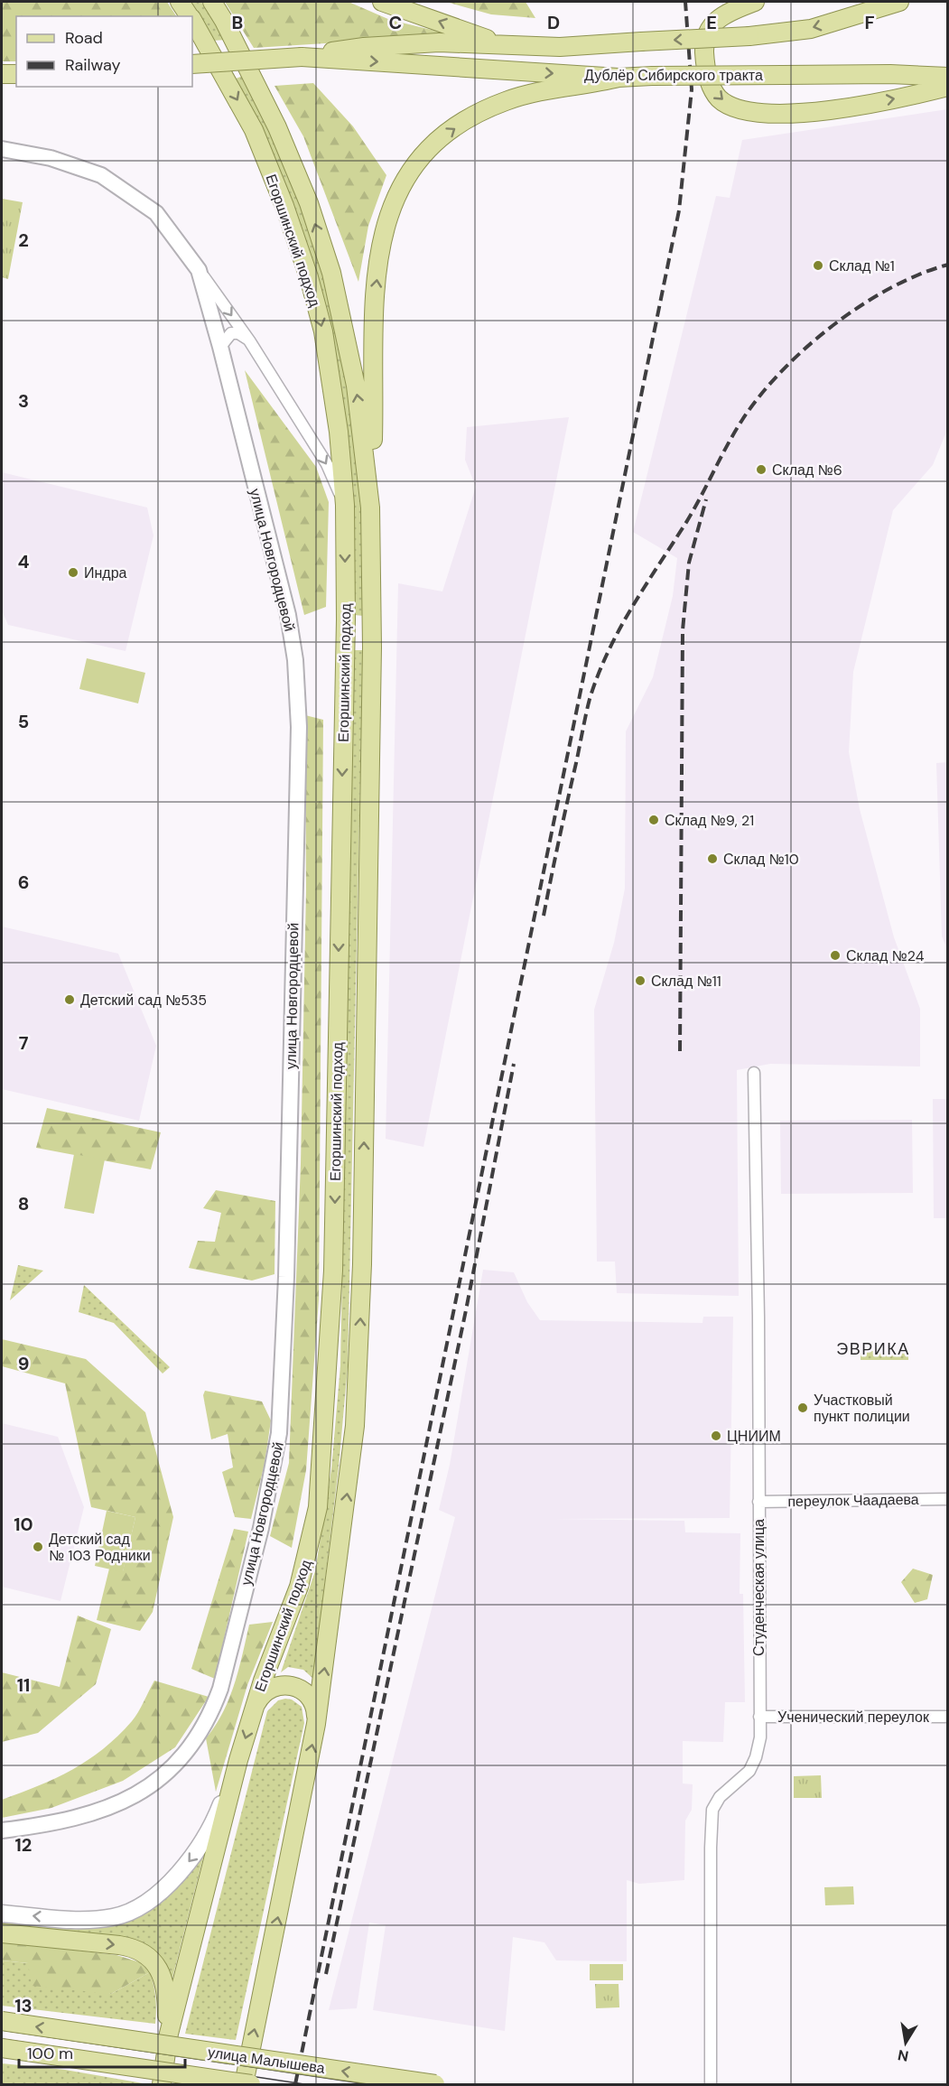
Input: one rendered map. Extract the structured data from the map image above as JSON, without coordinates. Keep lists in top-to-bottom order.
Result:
{
  "streets": {
    "main road": ["Дублёр Сибирского тракта", "Егоршинский подход", "улица Малышева"],
    "street": [
      "улица Новгородцевой",
      "переулок Чаадаева",
      "Студенческая улица",
      "Ученический переулок"
    ]
  },
  "crossings": [
    ["переулок Чаадаева", "Студенческая улица"],
    ["Студенческая улица", "Ученический переулок"]
  ],
  "districts": ["ЭВРИКА"],
  "places": [
    "Склад №1",
    "Склад №6",
    "Индра",
    "Склад №9, 21",
    "Склад №10",
    "Склад №24",
    "Склад №11",
    "Детский сад №535",
    "Участковый пункт полиции",
    "ЦНИИМ",
    "Детский сад № 103 Родники"
  ],
  "legend": ["Road", "Railway"],
  "scale_bar": "100 m",
  "north": "bottom",
  "grid": {
    "columns": [
      "B",
      "C",
      "D",
      "E",
      "F"
    ],
    "rows": [
      "2",
      "3",
      "4",
      "5",
      "6",
      "7",
      "8",
      "9",
      "10",
      "11",
      "12",
      "13"
    ]
  }
}
